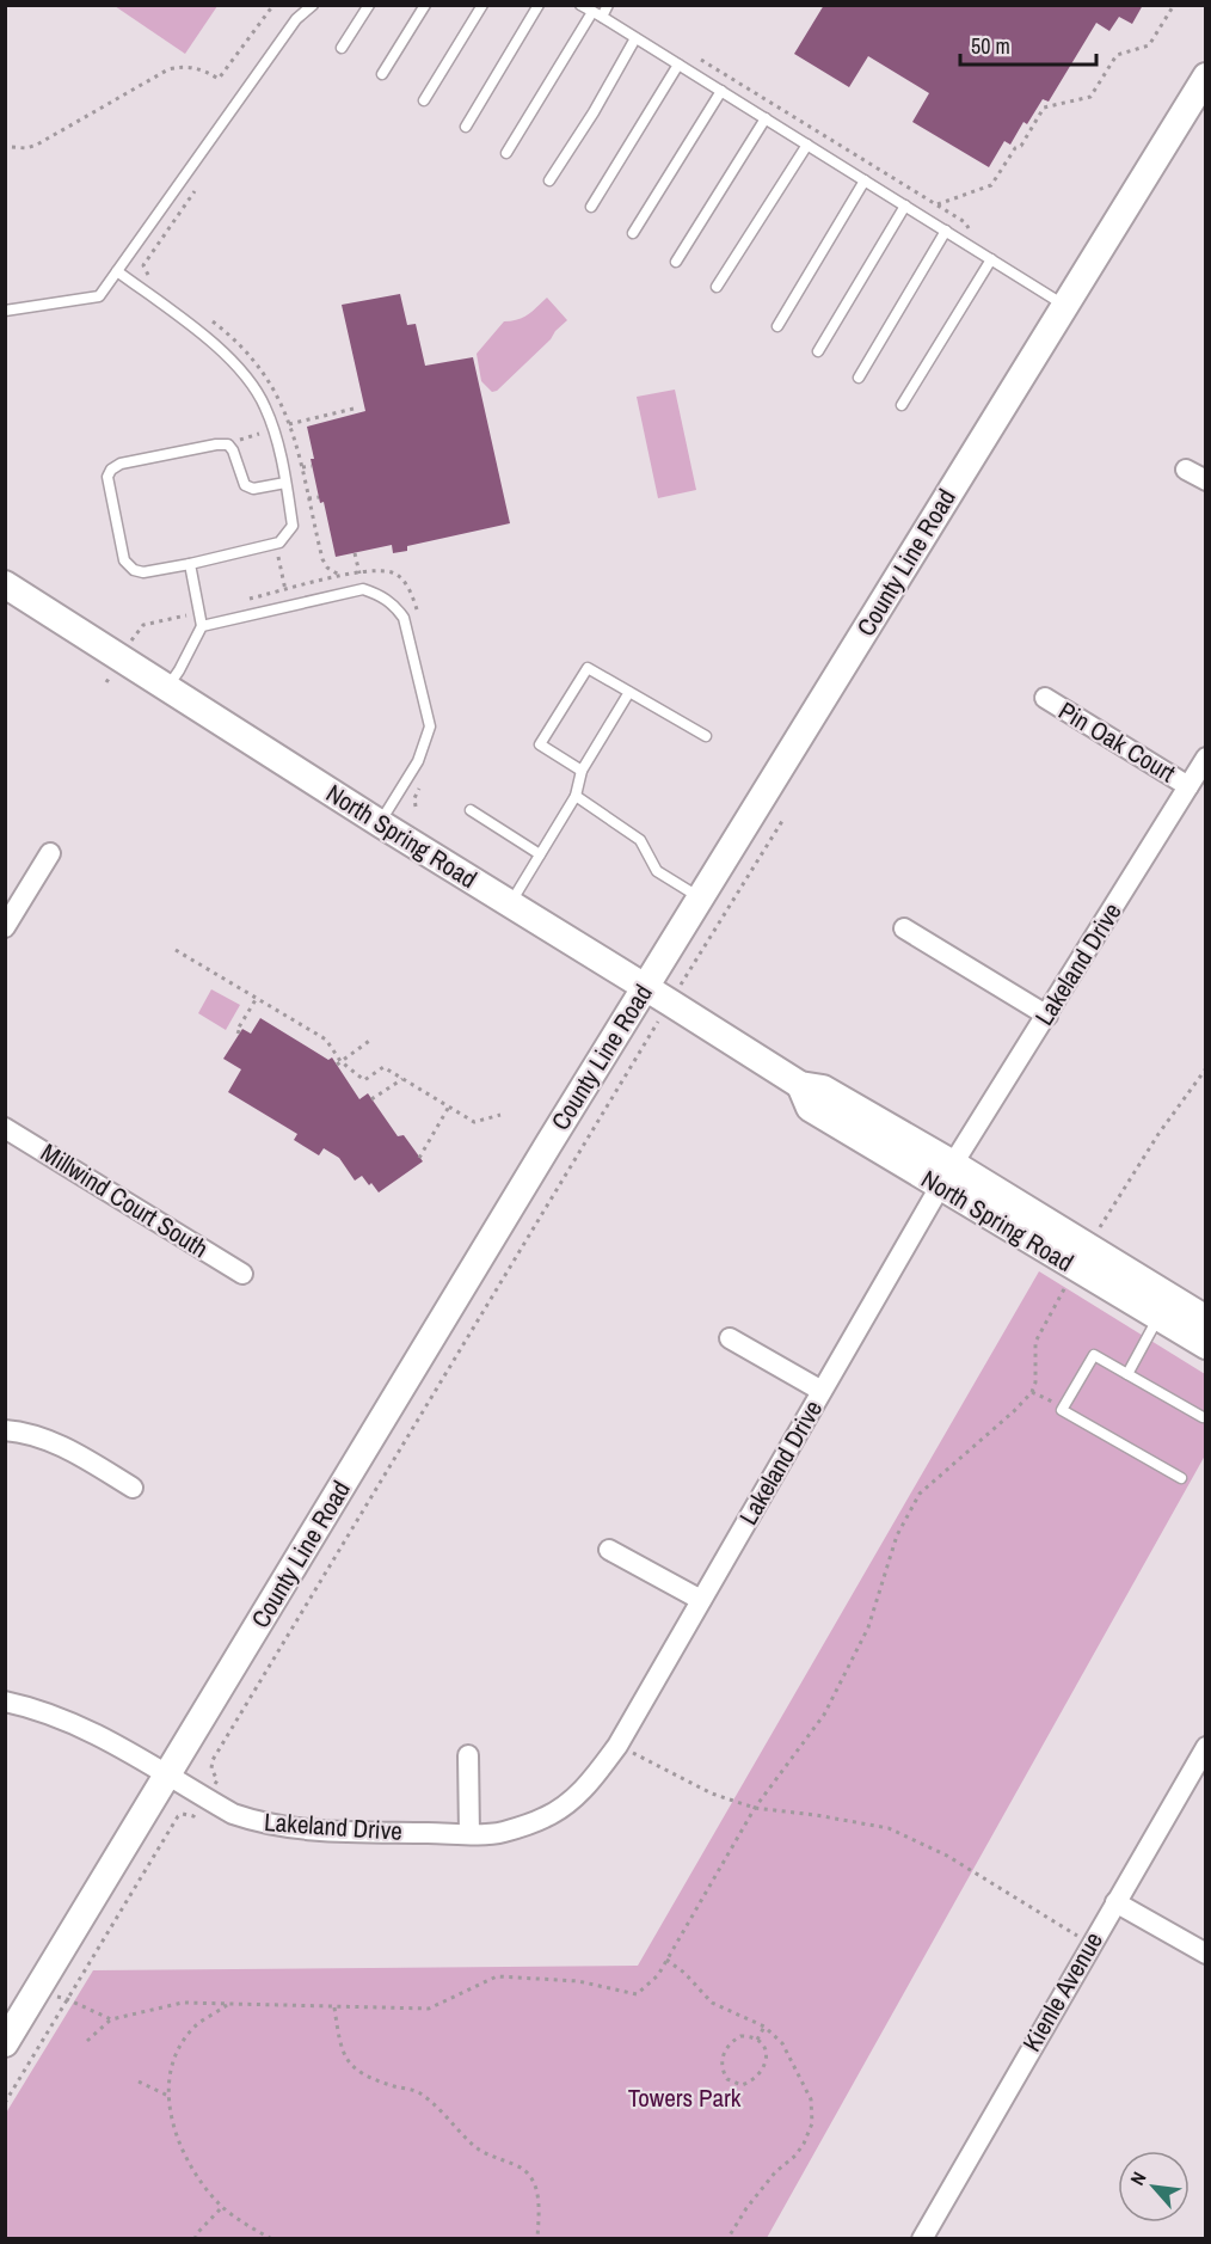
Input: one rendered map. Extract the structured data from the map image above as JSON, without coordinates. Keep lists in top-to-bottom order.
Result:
{
  "streets": {
    "main road": ["County Line Road", "North Spring Road"],
    "street": [
      "Pin Oak Court",
      "Lakeland Drive",
      "Millwind Court South",
      "Kienle Avenue"
    ]
  },
  "crossings": [
    ["County Line Road", "North Spring Road"],
    ["County Line Road", "Lakeland Drive"],
    ["Pin Oak Court", "Lakeland Drive"],
    ["North Spring Road", "Lakeland Drive"]
  ],
  "parks": ["Towers Park"],
  "scale_bar": "50 m",
  "north": "top left"
}
